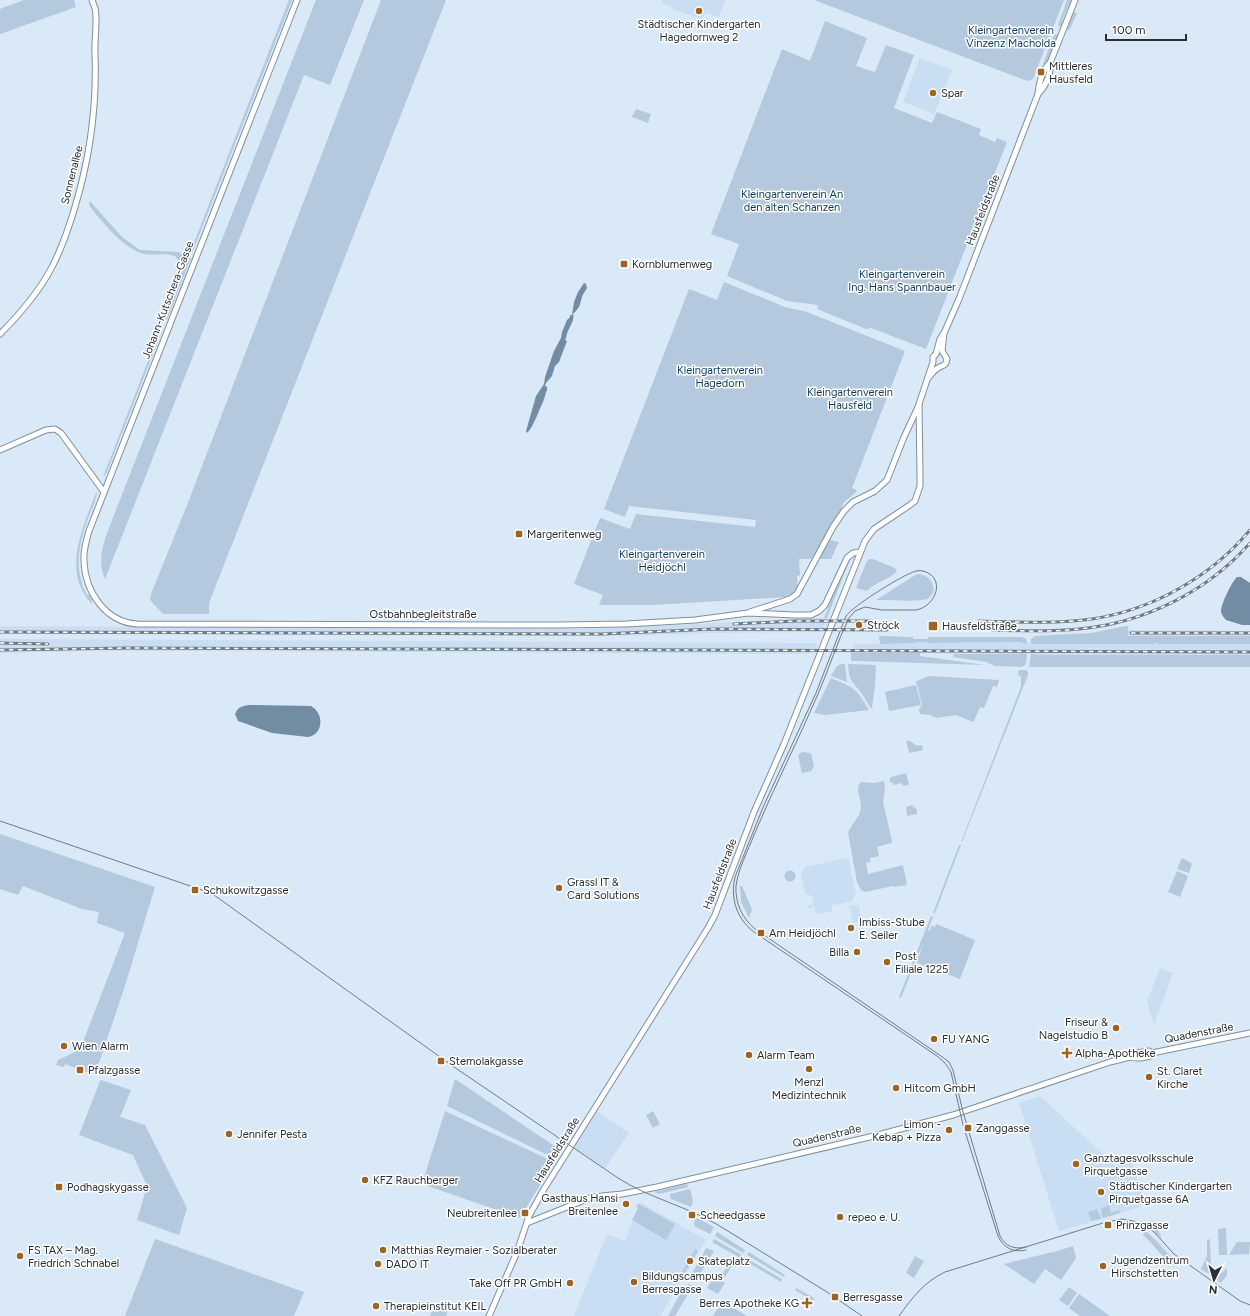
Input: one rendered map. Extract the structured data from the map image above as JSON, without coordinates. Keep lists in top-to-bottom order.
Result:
{
  "streets": {
    "street": [
      "Sonnenallee",
      "Hausfeldstraße",
      "Johann-Kutschera-Gasse",
      "Ostbahnbegleitstraße",
      "Quadenstraße"
    ]
  },
  "crossings": [
    ["Hausfeldstraße", "Ostbahnbegleitstraße"],
    ["Hausfeldstraße", "Quadenstraße"],
    ["Johann-Kutschera-Gasse", "Ostbahnbegleitstraße"]
  ],
  "parks": [
    "Kleingartenverein Vinzenz Macholda",
    "Kleingartenverein An den alten Schanzen",
    "Kleingartenverein Ing. Hans Spannbauer",
    "Kleingartenverein Hagedorn",
    "Kleingartenverein Hausfeld",
    "Kleingartenverein Heidjöchl"
  ],
  "places": {
    "other": [
      "Städtischer Kindergarten Hagedornweg 2",
      "Spar",
      "Ströck",
      "Grassl IT & Card Solutions",
      "Imbiss-Stube E. Seiler",
      "Billa",
      "Post Filiale 1225",
      "Friseur & Nagelstudio B",
      "FU YANG",
      "Wien Alarm",
      "Alarm Team",
      "Menzl Medizintechnik",
      "St. Claret Kirche",
      "Hitcom GmbH",
      "Limon - Kebap + Pizza",
      "Jennifer Pesta",
      "Ganztagesvolksschule Pirquetgasse",
      "KFZ Rauchberger",
      "Städtischer Kindergarten Pirquetgasse 6A",
      "Gasthaus Hansi Breitenlee",
      "repeo e. U.",
      "Matthias Reymaier - Sozialberater",
      "FS TAX – Mag. Friedrich Schnabel",
      "Skateplatz",
      "DADO IT",
      "Jugendzentrum Hirschstetten",
      "Bildungscampus Berresgasse",
      "Take Off PR GmbH",
      "Therapieinstitut KEIL"
    ],
    "transit": [
      "Mittleres Hausfeld",
      "Kornblumenweg",
      "Margeritenweg",
      "Hausfeldstraße",
      "Schukowitzgasse",
      "Am Heidjöchl",
      "Stemolakgasse",
      "Pfalzgasse",
      "Zanggasse",
      "Podhagskygasse",
      "Neubreitenlee",
      "Scheedgasse",
      "Prinzgasse",
      "Berresgasse"
    ],
    "health": ["Alpha-Apotheke", "Berres Apotheke KG"]
  },
  "scale_bar": "100 m",
  "north": "bottom"
}
